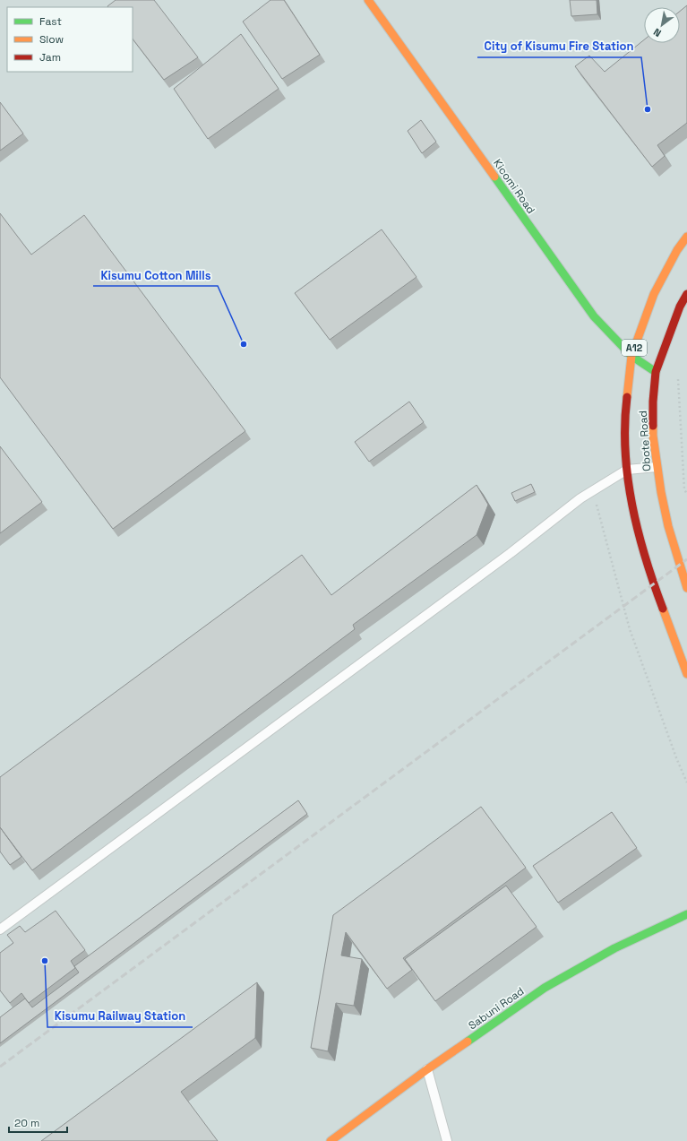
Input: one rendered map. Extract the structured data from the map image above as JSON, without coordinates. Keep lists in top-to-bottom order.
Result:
{
  "streets": {
    "main road": [
      "Kicomi Road",
      "A12",
      "Obote Road",
      "Sabuni Road"
    ]
  },
  "crossings": [
    ["Kicomi Road", "Obote Road"],
    ["A12", "Obote Road"]
  ],
  "places": ["City of Kisumu Fire Station", "Kisumu Cotton Mills", "Kisumu Railway Station"],
  "legend": ["Fast", "Slow", "Jam"],
  "scale_bar": "20 m",
  "north": "bottom left"
}
